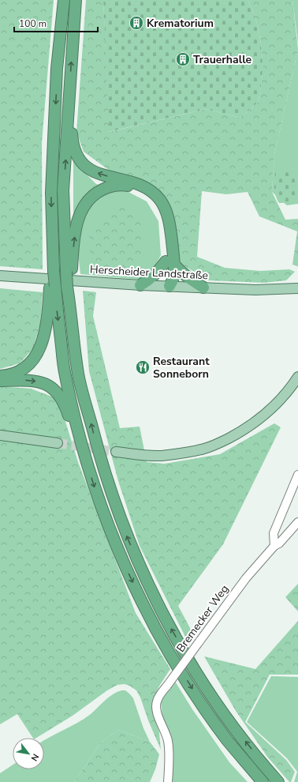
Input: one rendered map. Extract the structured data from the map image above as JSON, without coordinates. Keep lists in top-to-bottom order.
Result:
{
  "streets": {
    "main road": ["Herscheider Landstraße"],
    "street": ["Bremecker Weg"]
  },
  "places": {
    "building": ["Krematorium", "Trauerhalle"],
    "restaurant": ["Restaurant Sonneborn"]
  },
  "scale_bar": "100 m",
  "north": "bottom right"
}
